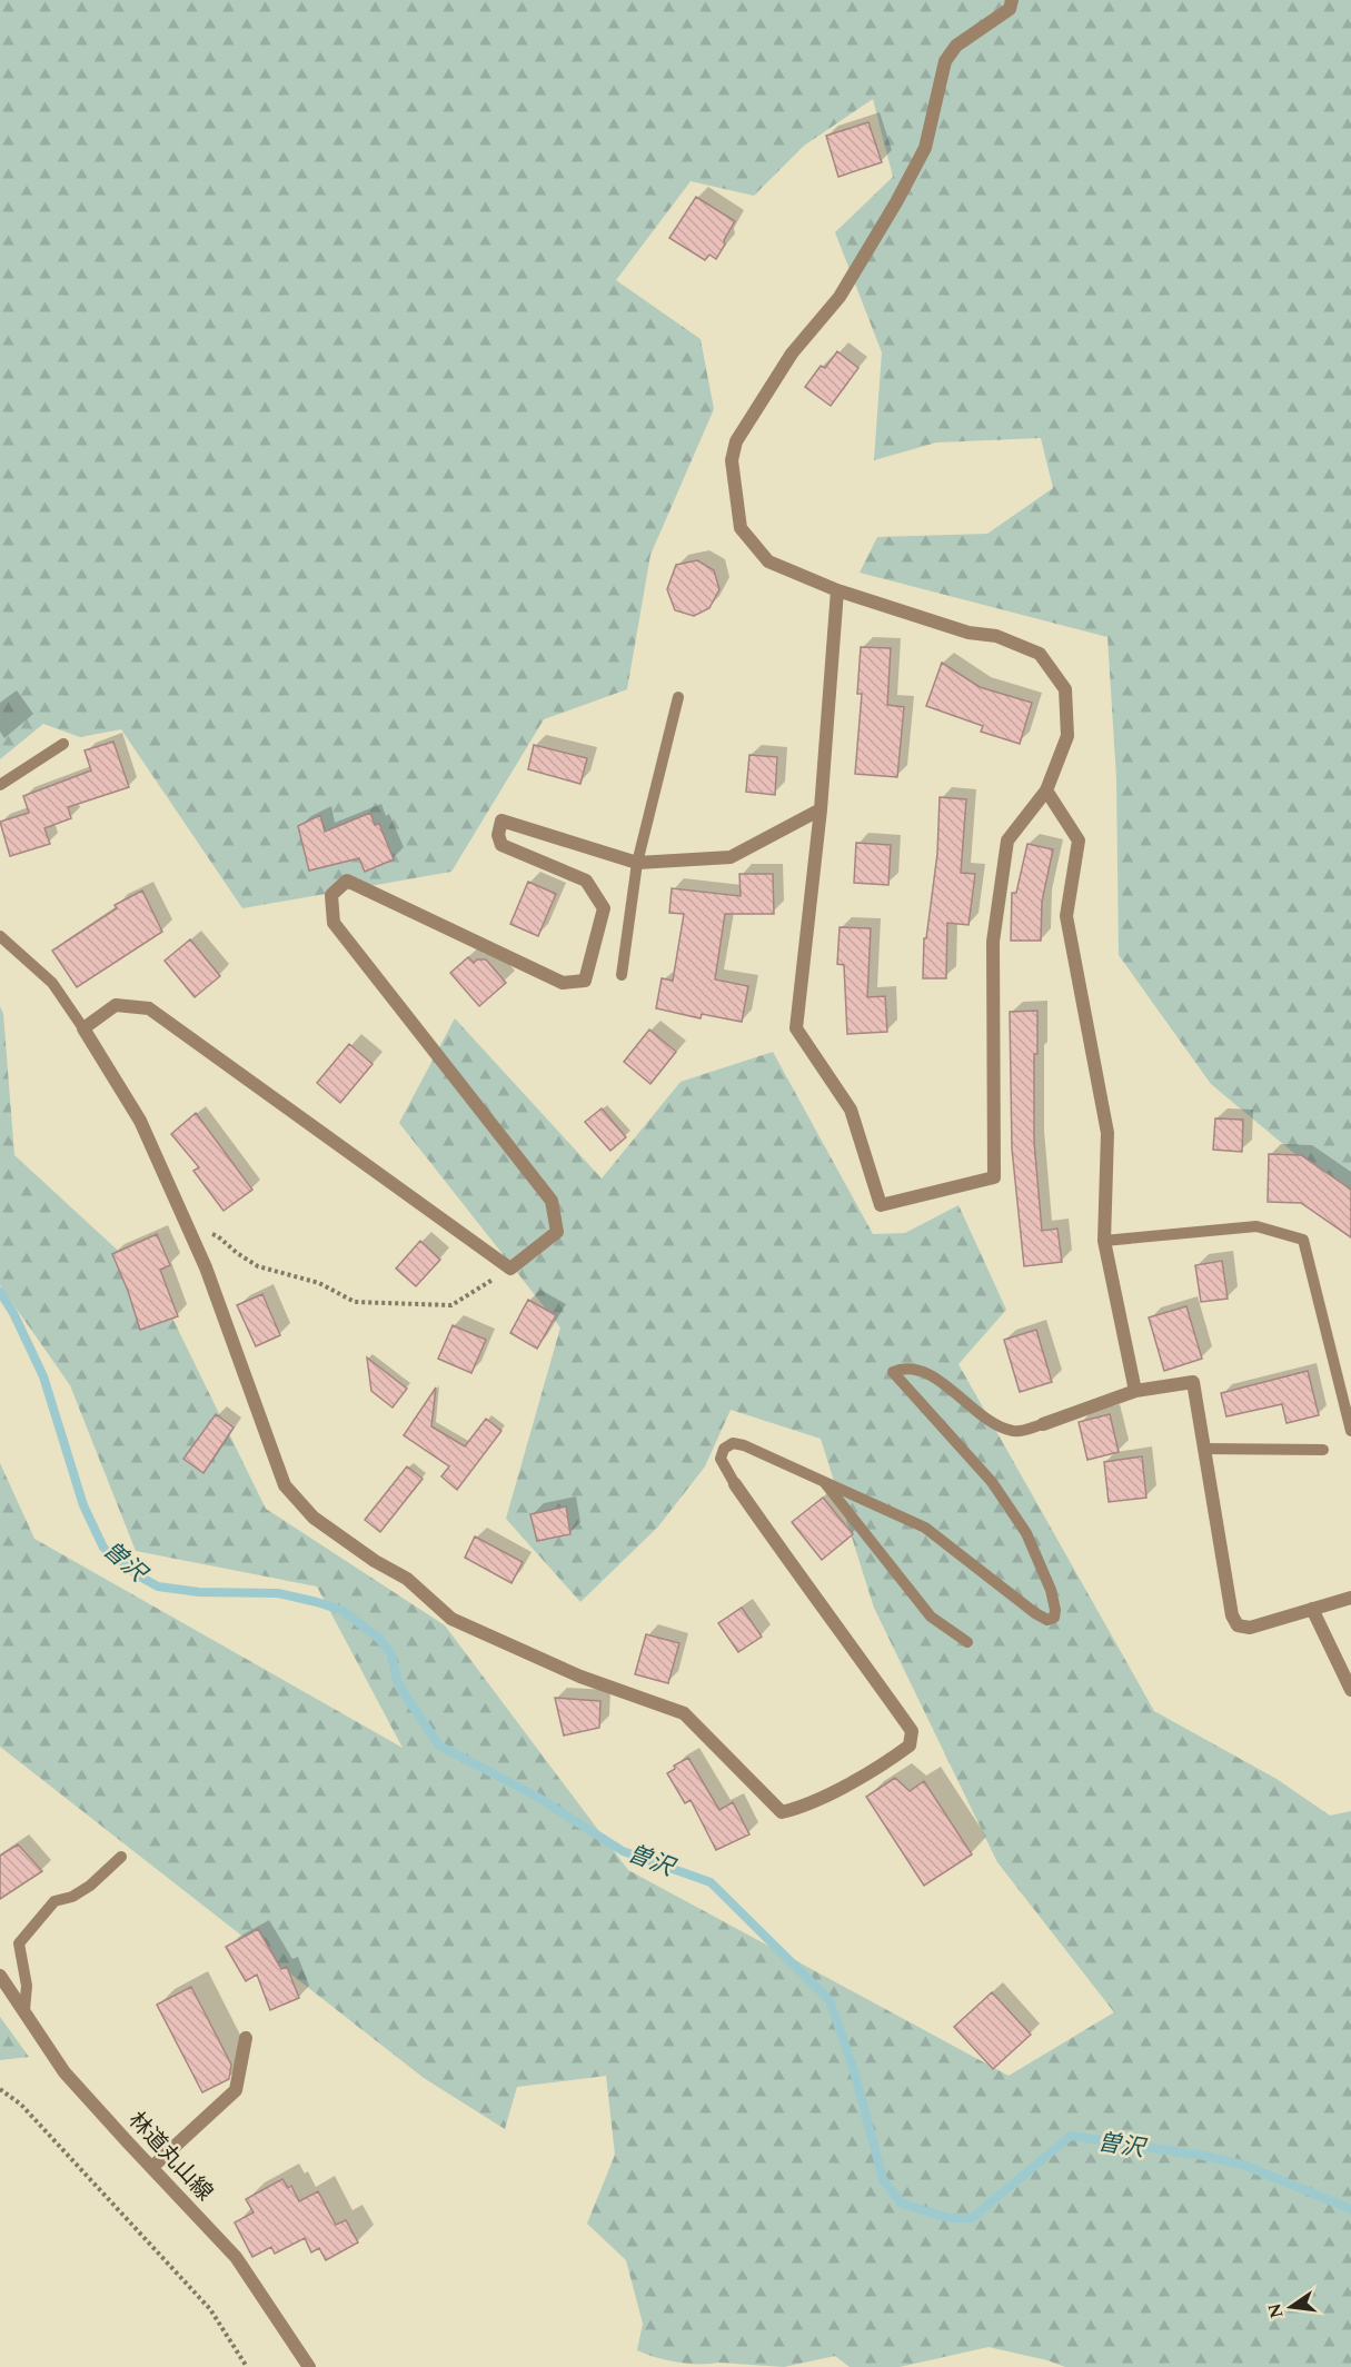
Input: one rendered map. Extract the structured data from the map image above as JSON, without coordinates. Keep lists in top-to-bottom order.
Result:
{
  "streets": {
    "street": ["林道丸山線"]
  },
  "water": ["曽沢"],
  "north": "left"
}
